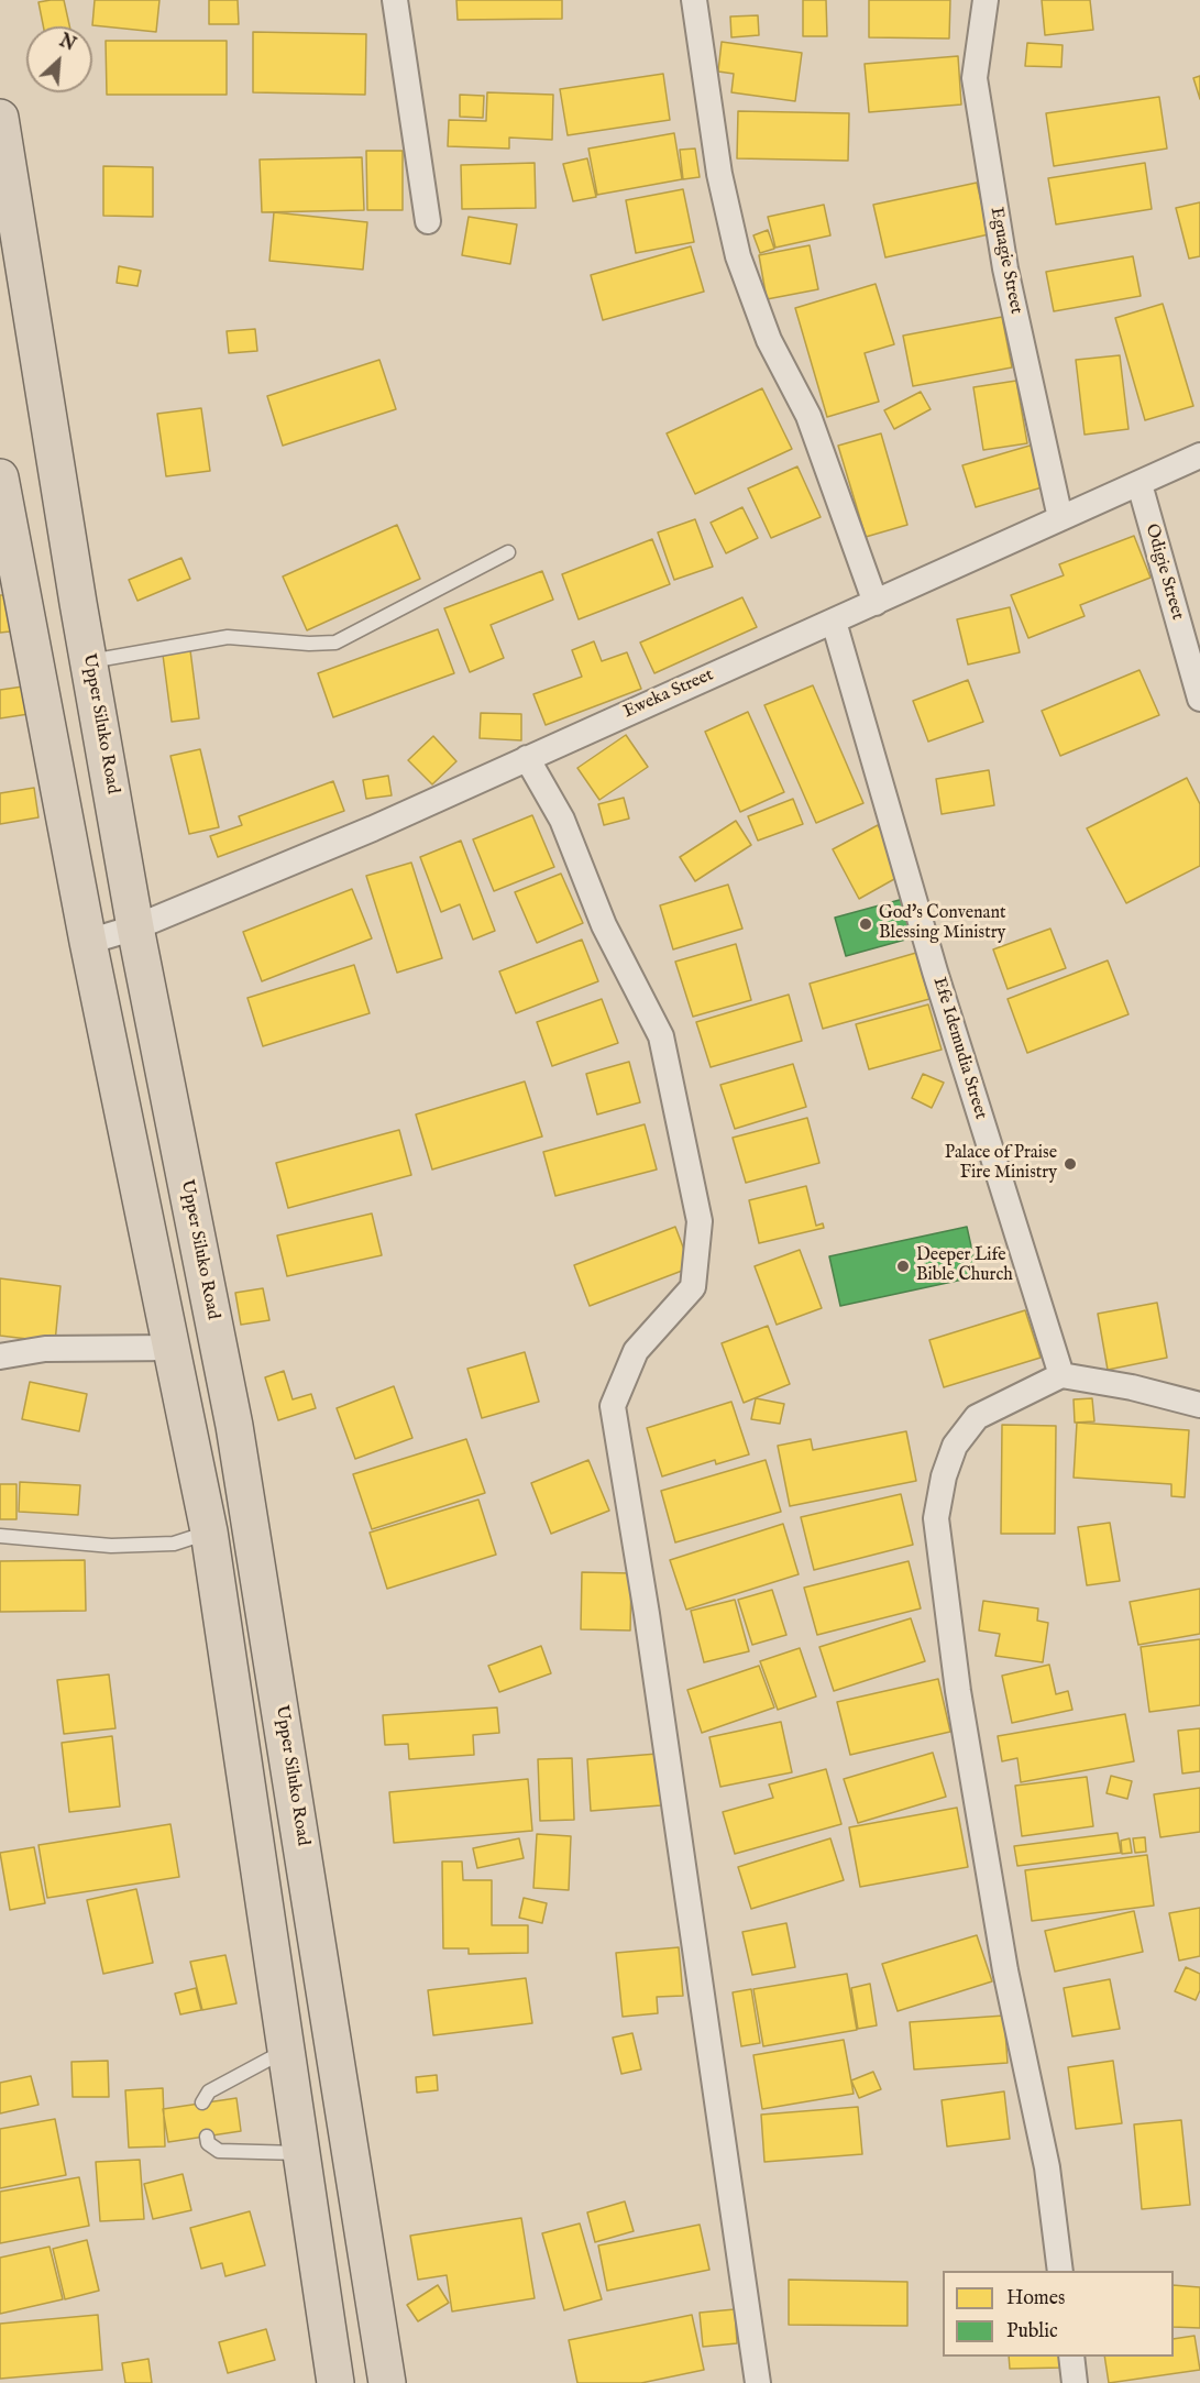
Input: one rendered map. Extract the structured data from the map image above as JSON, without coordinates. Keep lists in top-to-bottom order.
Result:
{
  "streets": {
    "main road": ["Upper Siluko Road"],
    "street": [
      "Eguagie Street",
      "Odigie Street",
      "Eweka Street",
      "Efe Idemudia Street"
    ]
  },
  "crossings": [
    ["Eguagie Street", "Eweka Street"],
    ["Odigie Street", "Eweka Street"],
    ["Eweka Street", "Upper Siluko Road"],
    ["Eweka Street", "Efe Idemudia Street"]
  ],
  "places": ["God's Convenant Blessing Ministry", "Palace of Praise Fire Ministry", "Deeper Life Bible Church"],
  "legend": ["Homes", "Public"],
  "north": "top right"
}
